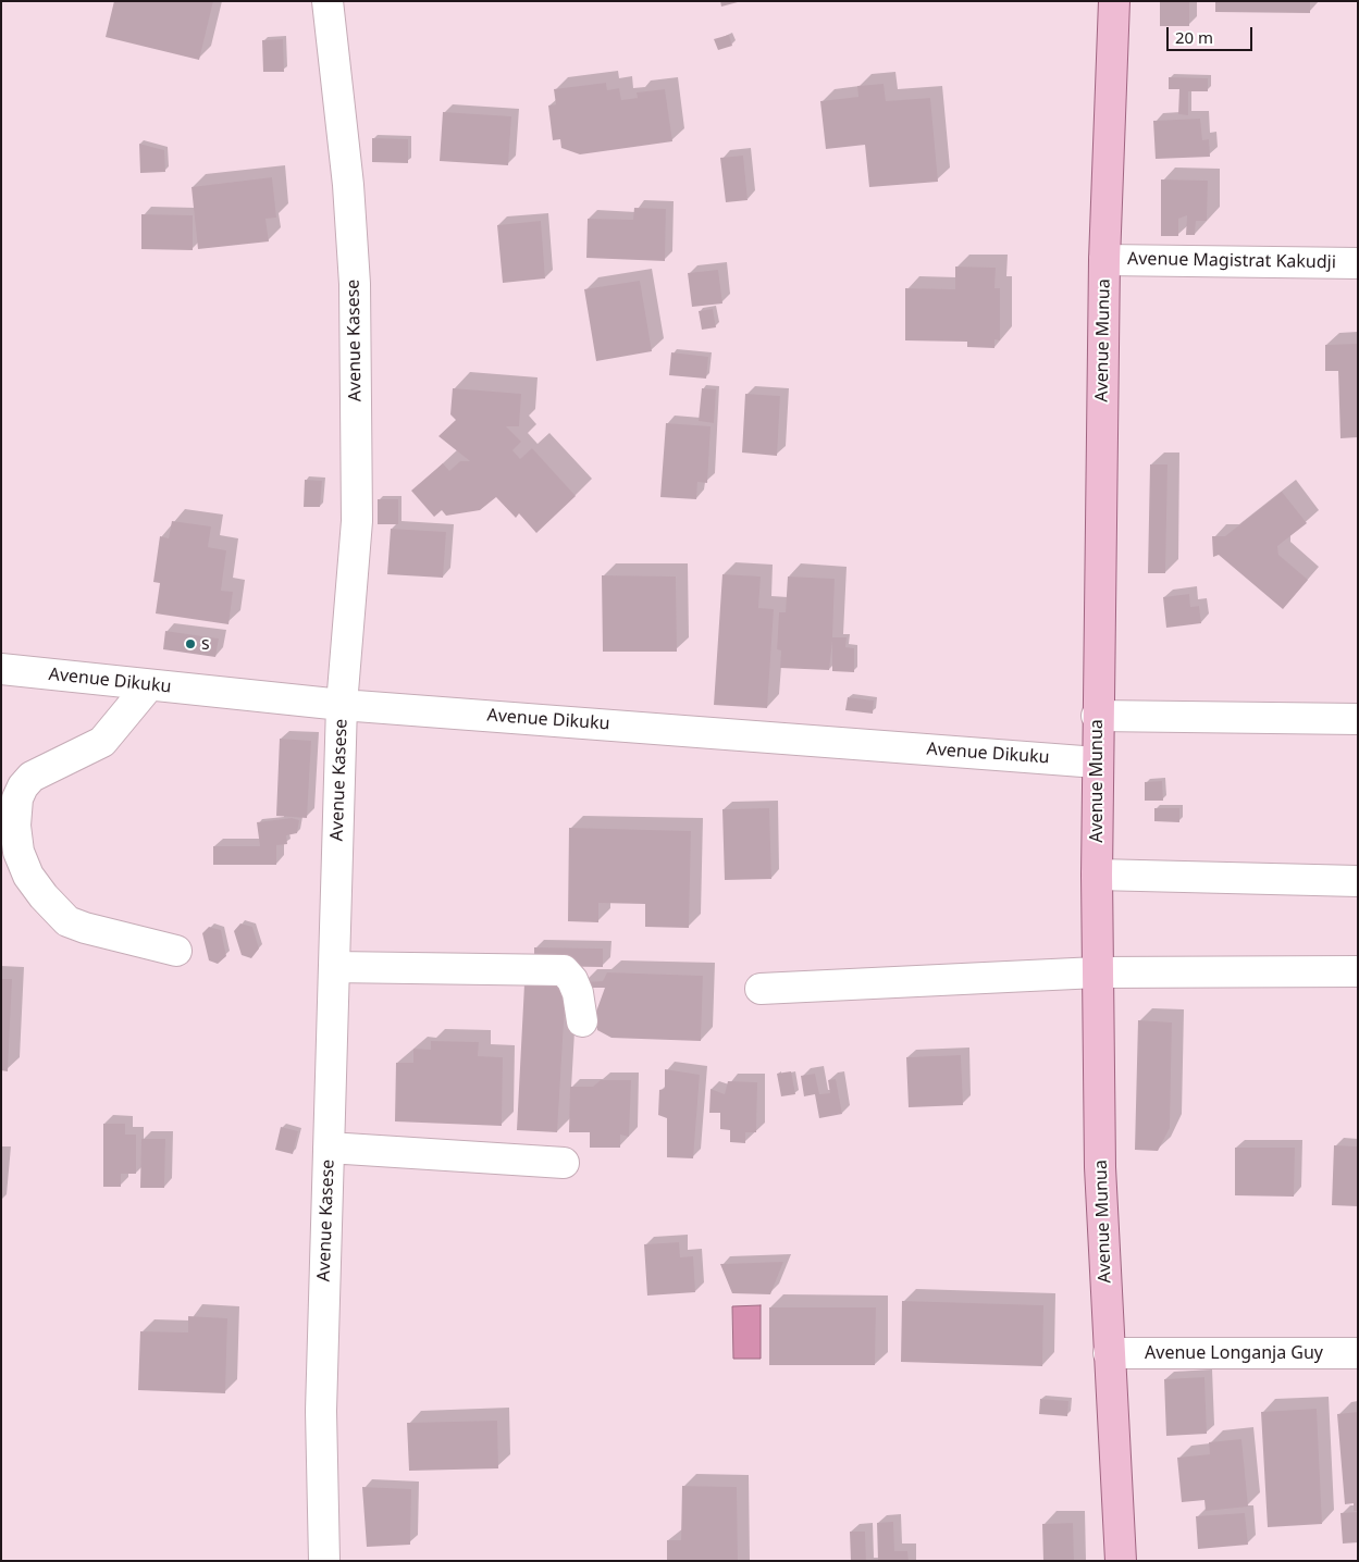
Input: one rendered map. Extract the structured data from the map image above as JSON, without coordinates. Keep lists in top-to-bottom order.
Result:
{
  "streets": {
    "main road": ["Avenue Munua"],
    "street": [
      "Avenue Magistrat Kakudji",
      "Avenue Kasese",
      "Avenue Dikuku",
      "Avenue Longanja Guy"
    ]
  },
  "crossings": [
    ["Avenue Magistrat Kakudji", "Avenue Munua"],
    ["Avenue Kasese", "Avenue Dikuku"],
    ["Avenue Munua", "Avenue Dikuku"],
    ["Avenue Munua", "Avenue Longanja Guy"]
  ],
  "places": ["s"],
  "scale_bar": "20 m"
}
